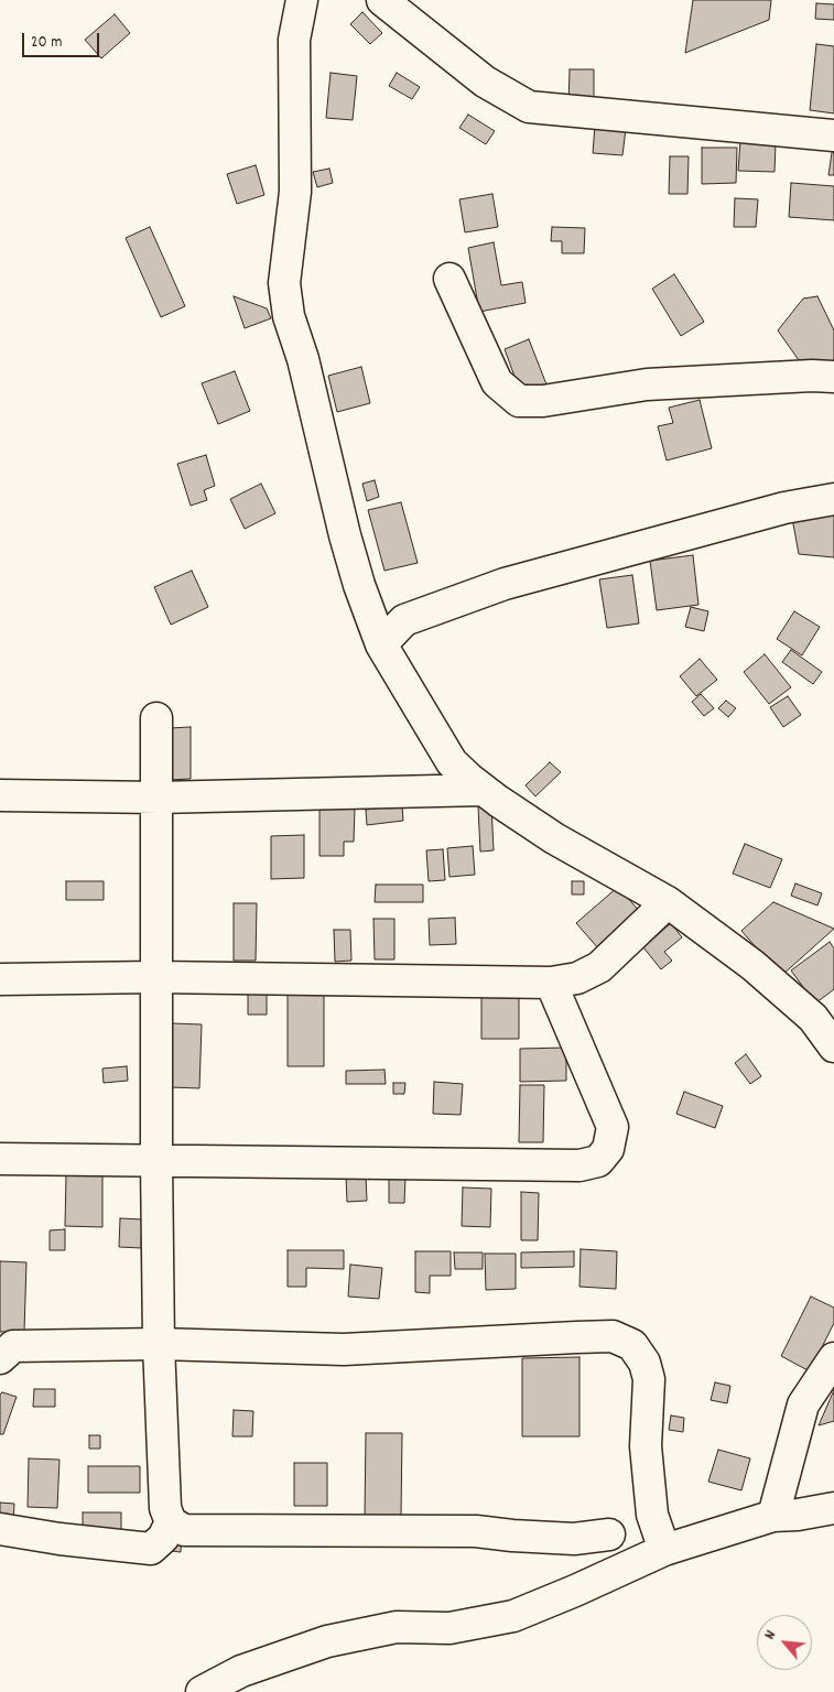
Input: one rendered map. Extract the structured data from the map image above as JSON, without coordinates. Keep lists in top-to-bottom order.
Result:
{
  "scale_bar": "20 m",
  "north": "top left"
}
